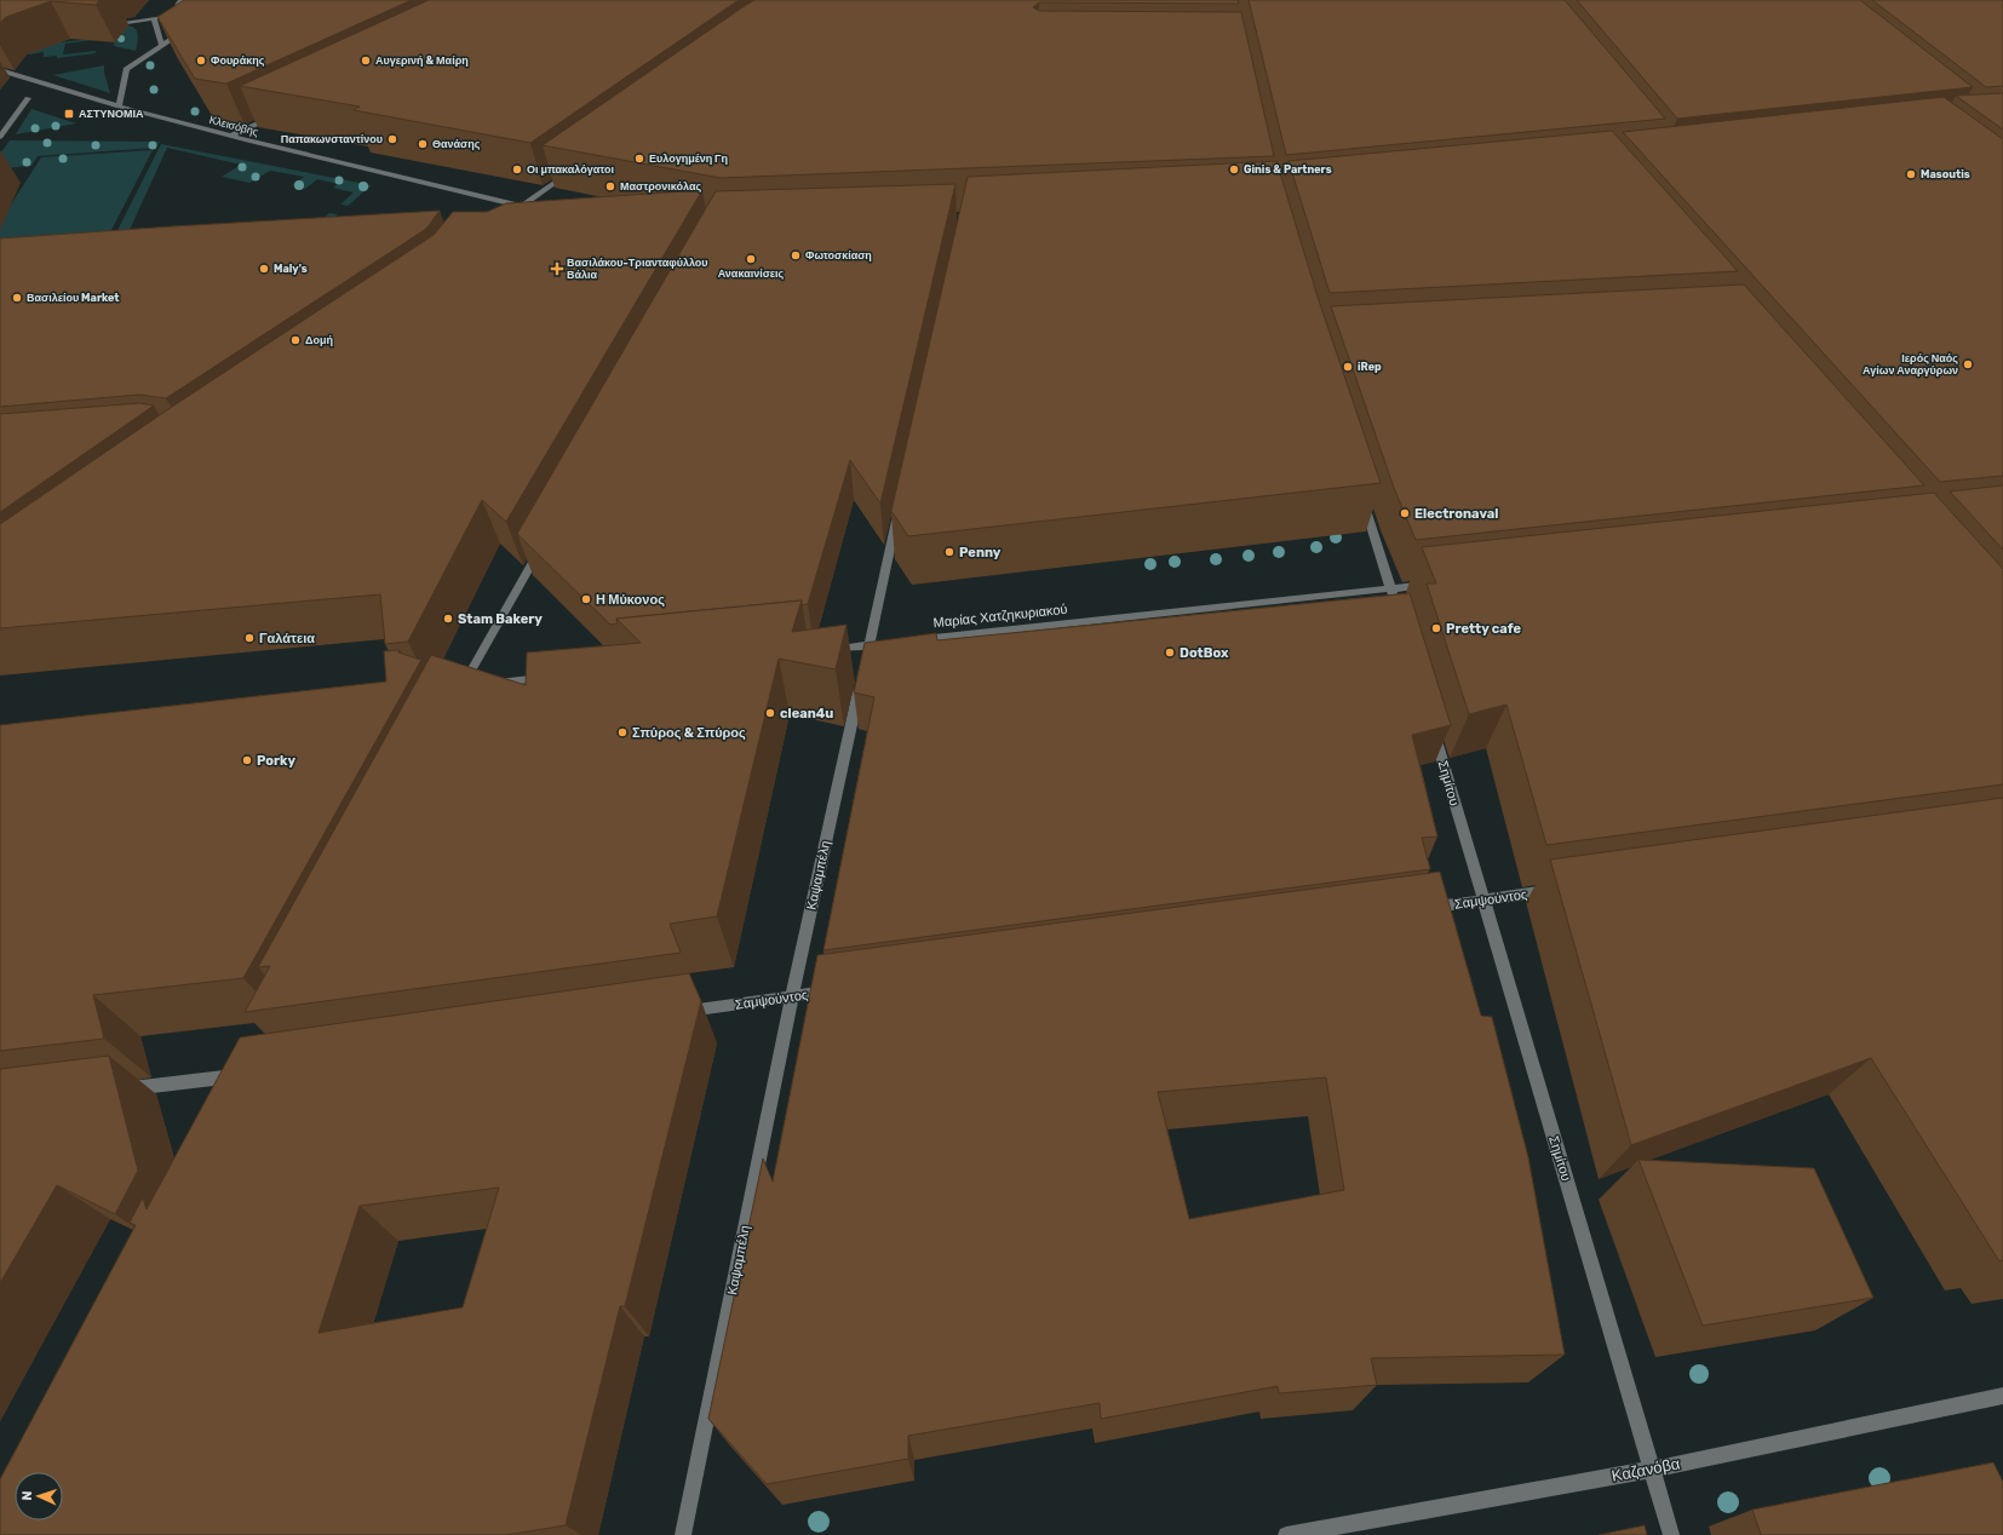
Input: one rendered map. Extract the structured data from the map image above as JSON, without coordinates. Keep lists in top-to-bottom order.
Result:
{
  "streets": {
    "street": [
      "Κλεισόβης",
      "Μαρίας Χατζηκυριακού",
      "Σημίτου",
      "Καψαμπέλη",
      "Σαμψούντος",
      "Καζανόβα"
    ]
  },
  "crossings": [
    ["Σημίτου", "Σαμψούντος"],
    ["Σημίτου", "Καζανόβα"],
    ["Καψαμπέλη", "Σαμψούντος"]
  ],
  "places": {
    "other": [
      "Φουράκης",
      "Αυγερινή & Μαίρη",
      "Παπακωνσταντίνου",
      "Θανάσης",
      "Ευλογημένη Γη",
      "Οι μπακαλόγατοι",
      "Ginis & Partners",
      "Masoutis",
      "Μαστρονικόλας",
      "Φωτοσκίαση",
      "Ανακαινίσεις",
      "Maly's",
      "Βασιλείου Market",
      "Δομή",
      "Ιερός Ναός Αγίων Αναργύρων",
      "iRep",
      "Electronaval",
      "Penny",
      "Η Μύκονος",
      "Stam Bakery",
      "Pretty cafe",
      "Γαλάτεια",
      "DotBox",
      "clean4u",
      "Σπύρος & Σπύρος",
      "Porky"
    ],
    "transit": ["ΑΣΤΥΝΟΜΙΑ"],
    "health": ["Βασιλάκου-Τριανταφύλλου Βάλια"]
  },
  "north": "left"
}
